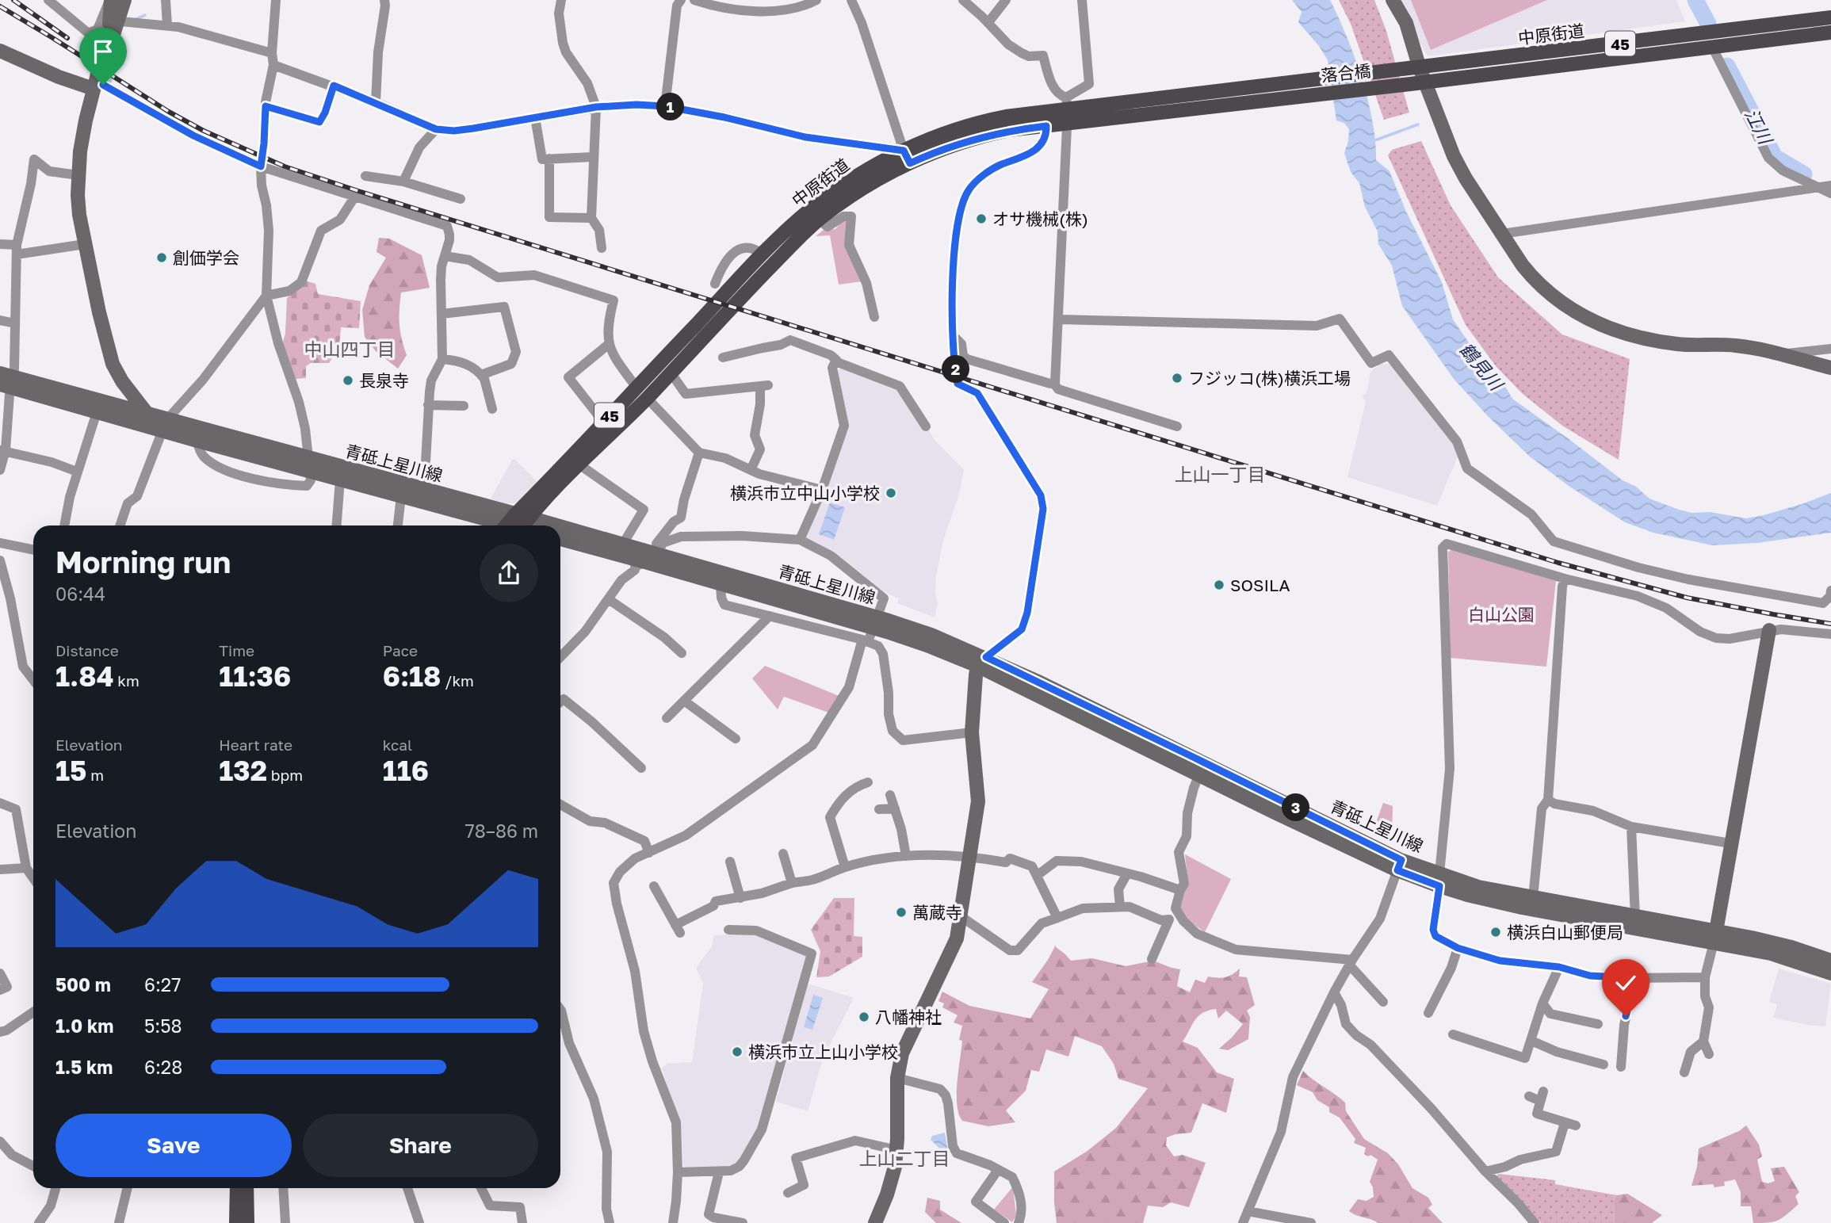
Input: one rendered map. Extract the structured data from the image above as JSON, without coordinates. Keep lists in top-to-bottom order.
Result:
{
  "streets": {
    "main road": [
      "中原街道",
      "45",
      "落合橋",
      "青砥上星川線"
    ]
  },
  "crossings": [
    ["中原街道", "落合橋"],
    ["中原街道", "青砥上星川線"]
  ],
  "districts": ["中山四丁目", "上山一丁目", "上山二丁目"],
  "water": ["江川", "鶴見川"],
  "parks": ["白山公園"],
  "places": [
    "オサ機械(株)",
    "創価学会",
    "フジッコ(株)横浜工場",
    "長泉寺",
    "横浜市立中山小学校",
    "SOSILA",
    "萬蔵寺",
    "横浜白山郵便局",
    "八幡神社",
    "横浜市立上山小学校"
  ],
  "page": {
    "pins": ["1", "2", "3"],
    "heading": ["Morning run", "06:44"],
    "stats": [
      ["Distance", "1.84 km"],
      ["Time", "11:36"],
      ["Pace", "6:18 /km"],
      ["Elevation", "15 m"],
      ["Heart rate", "132 bpm"],
      ["kcal", "116"]
    ],
    "chart": ["Elevation", "78–86 m"],
    "list": [
      {
        "name": "500 m",
        "note": "6:27"
      },
      {
        "name": "1.0 km",
        "note": "5:58"
      },
      {
        "name": "1.5 km",
        "note": "6:28"
      }
    ],
    "buttons": ["Save", "Share"]
  }
}
